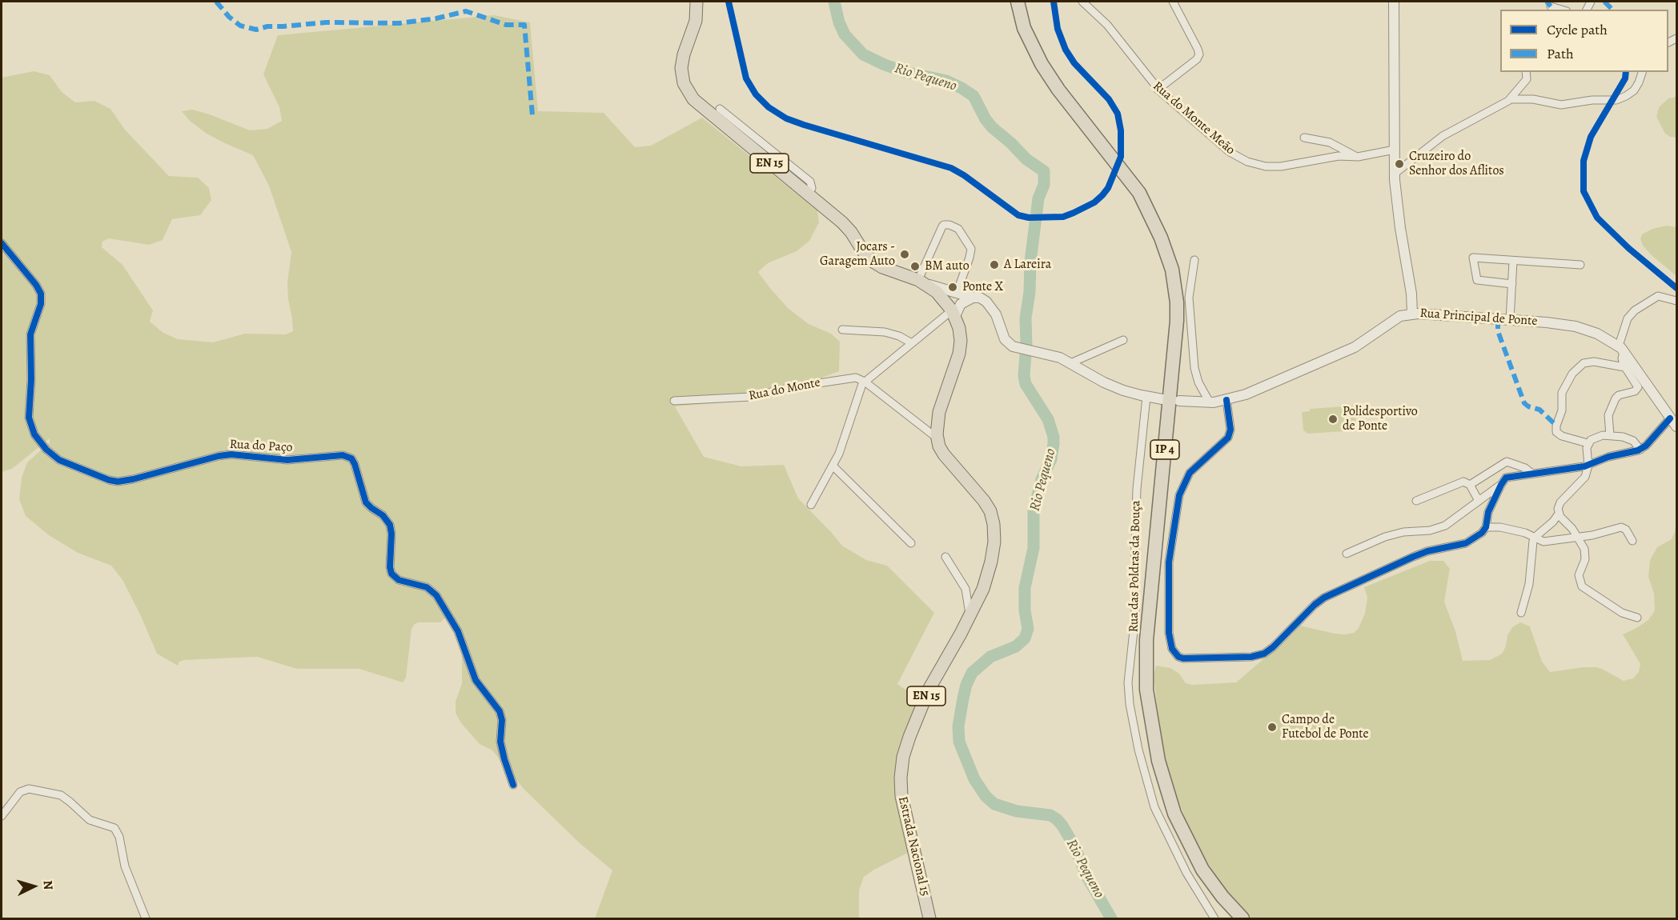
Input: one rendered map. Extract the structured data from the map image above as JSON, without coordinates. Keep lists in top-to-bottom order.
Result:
{
  "streets": {
    "highway": ["IP 4"],
    "main road": ["EN 15", "Estrada Nacional 15"],
    "street": [
      "Rua do Monte Meão",
      "Rua Principal de Ponte",
      "Rua do Monte",
      "Rua do Paço",
      "Rua das Poldras da Bouça"
    ]
  },
  "water": ["Rio Pequeno"],
  "places": [
    "Cruzeiro do Senhor dos Aflitos",
    "Jocars - Garagem Auto",
    "A Lareira",
    "BM auto",
    "Ponte X",
    "Polidesportivo de Ponte",
    "Campo de Futebol de Ponte"
  ],
  "legend": ["Cycle path", "Path"],
  "north": "right"
}
